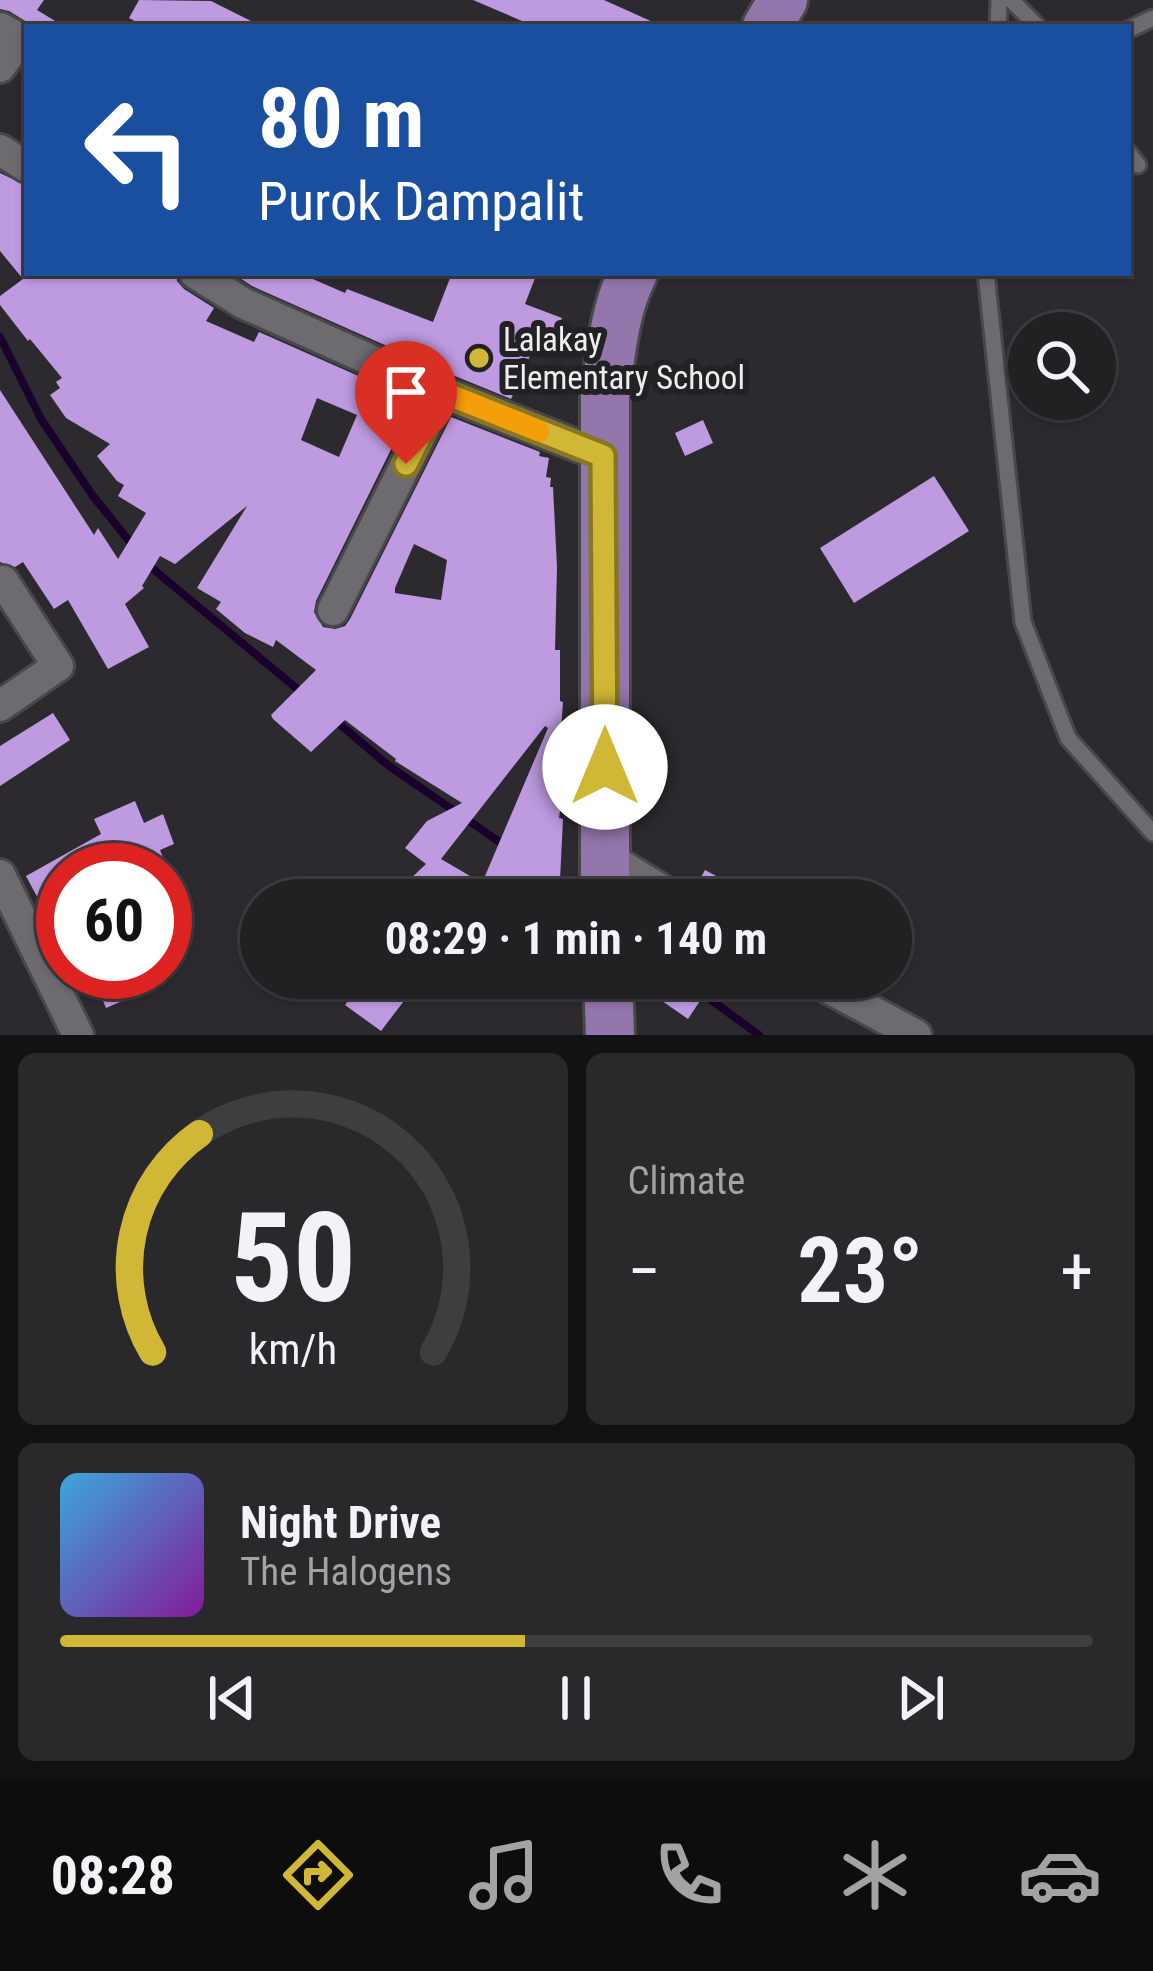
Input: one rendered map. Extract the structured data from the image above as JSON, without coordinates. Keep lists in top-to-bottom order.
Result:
{
  "places": ["Lalakay Elementary School"],
  "page": {
    "turn": ["80 m", "Purok Dampalit"],
    "limit": "60",
    "trip": "08:29 · 1 min · 140 m",
    "tile": "Climate",
    "heat": ["−", "23°", "+"],
    "song": ["Night Drive", "The Halogens"],
    "tabs": "08:28",
    "gauge": ["50", "km/h"]
  }
}
